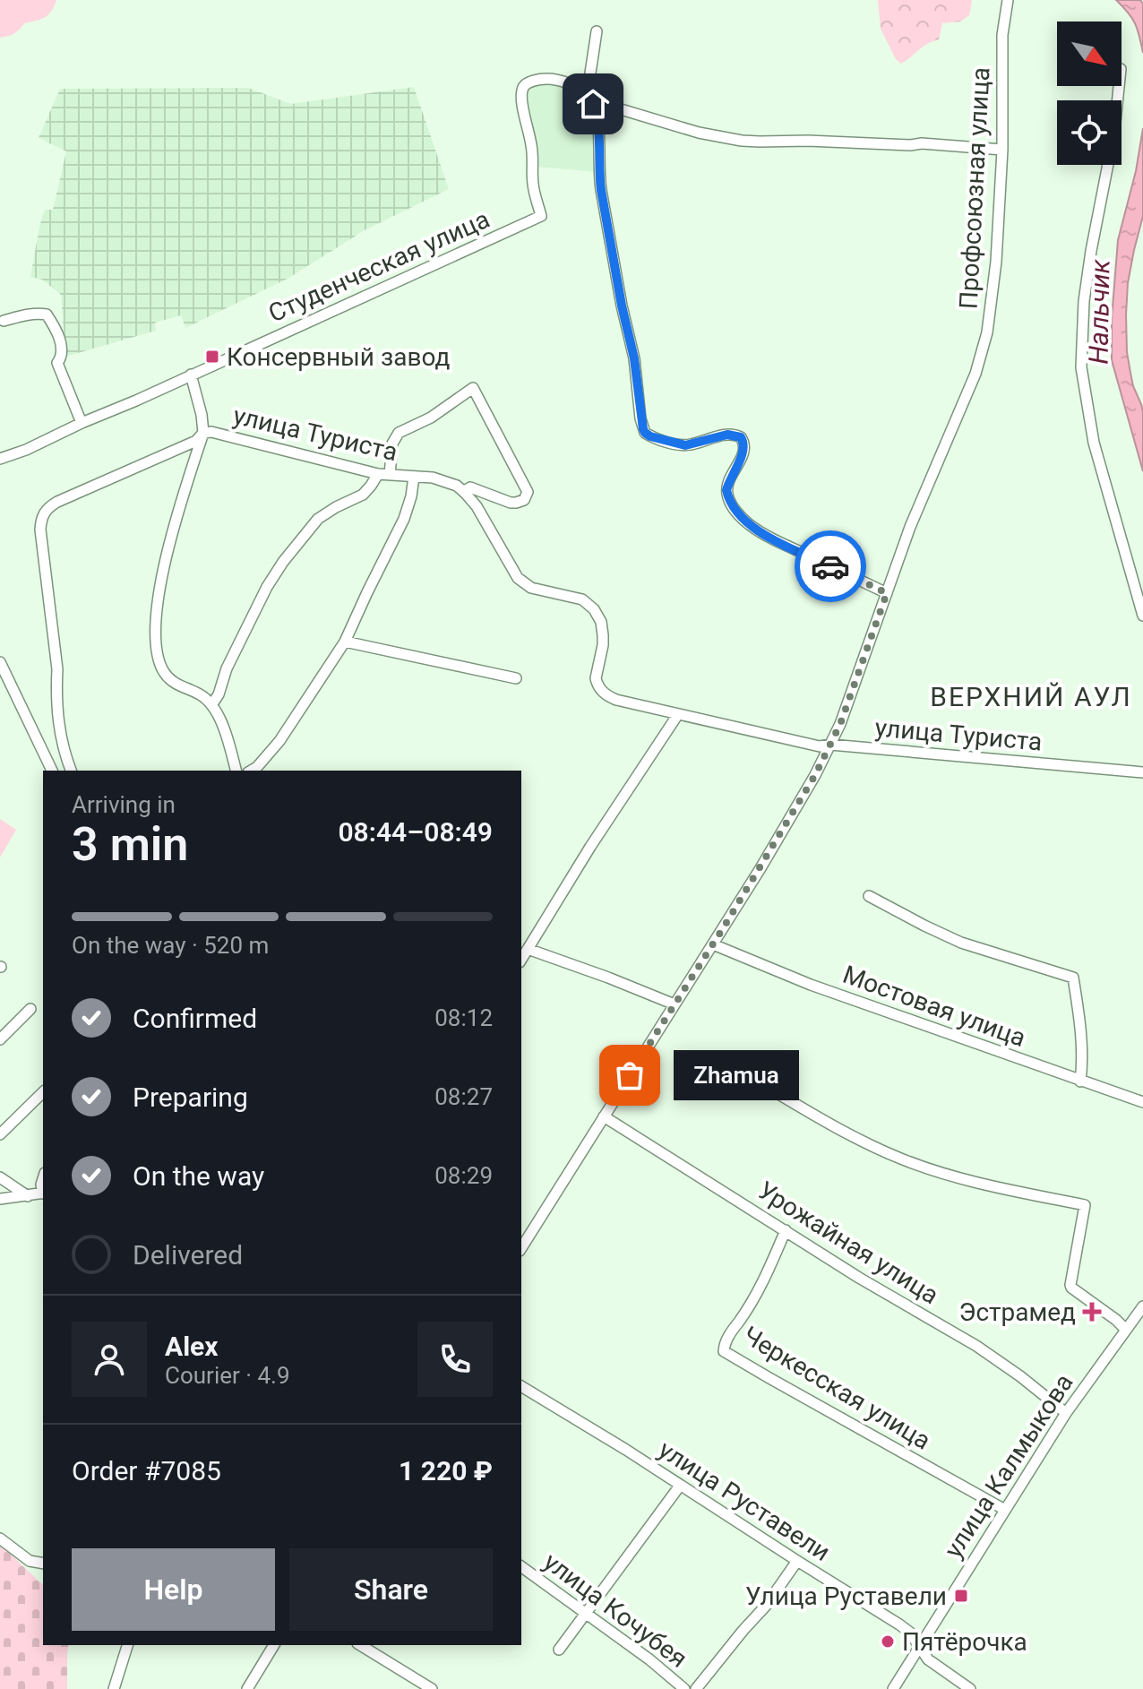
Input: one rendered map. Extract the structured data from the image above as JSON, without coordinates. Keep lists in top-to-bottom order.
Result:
{
  "streets": {
    "street": [
      "Профсоюзная улица",
      "Студенческая улица",
      "улица Туриста",
      "Мостовая улица",
      "Урожайная улица",
      "Черкесская улица",
      "улица Калмыкова",
      "улица Руставели",
      "улица Кочубея"
    ]
  },
  "crossings": [
    ["Профсоюзная улица", "улица Туриста"],
    ["Профсоюзная улица", "Мостовая улица"],
    ["Профсоюзная улица", "Урожайная улица"],
    ["Урожайная улица", "Черкесская улица"],
    ["Урожайная улица", "улица Калмыкова"],
    ["Черкесская улица", "улица Калмыкова"],
    ["улица Калмыкова", "улица Руставели"],
    ["улица Руставели", "улица Кочубея"]
  ],
  "districts": ["ВЕРХНИЙ АУЛ"],
  "water": ["Нальчик"],
  "places": {
    "transit": ["Консервный завод", "Улица Руставели"],
    "other": ["Zhamua", "Пятёрочка"],
    "health": ["Эстрамед"]
  },
  "north": "bottom right",
  "page": {
    "heading": ["3 min", "Arriving in", "08:44–08:49"],
    "panel": [
      "Alex",
      "Courier · 4.9",
      "Order #7085",
      "1 220 ₽"
    ],
    "bar": "On the way · 520 m",
    "list": [
      ["Confirmed", "08:12"],
      ["Preparing", "08:27"],
      ["On the way", "08:29"],
      "Delivered"
    ],
    "bubble": "Zhamua",
    "buttons": ["Help", "Share"]
  }
}
